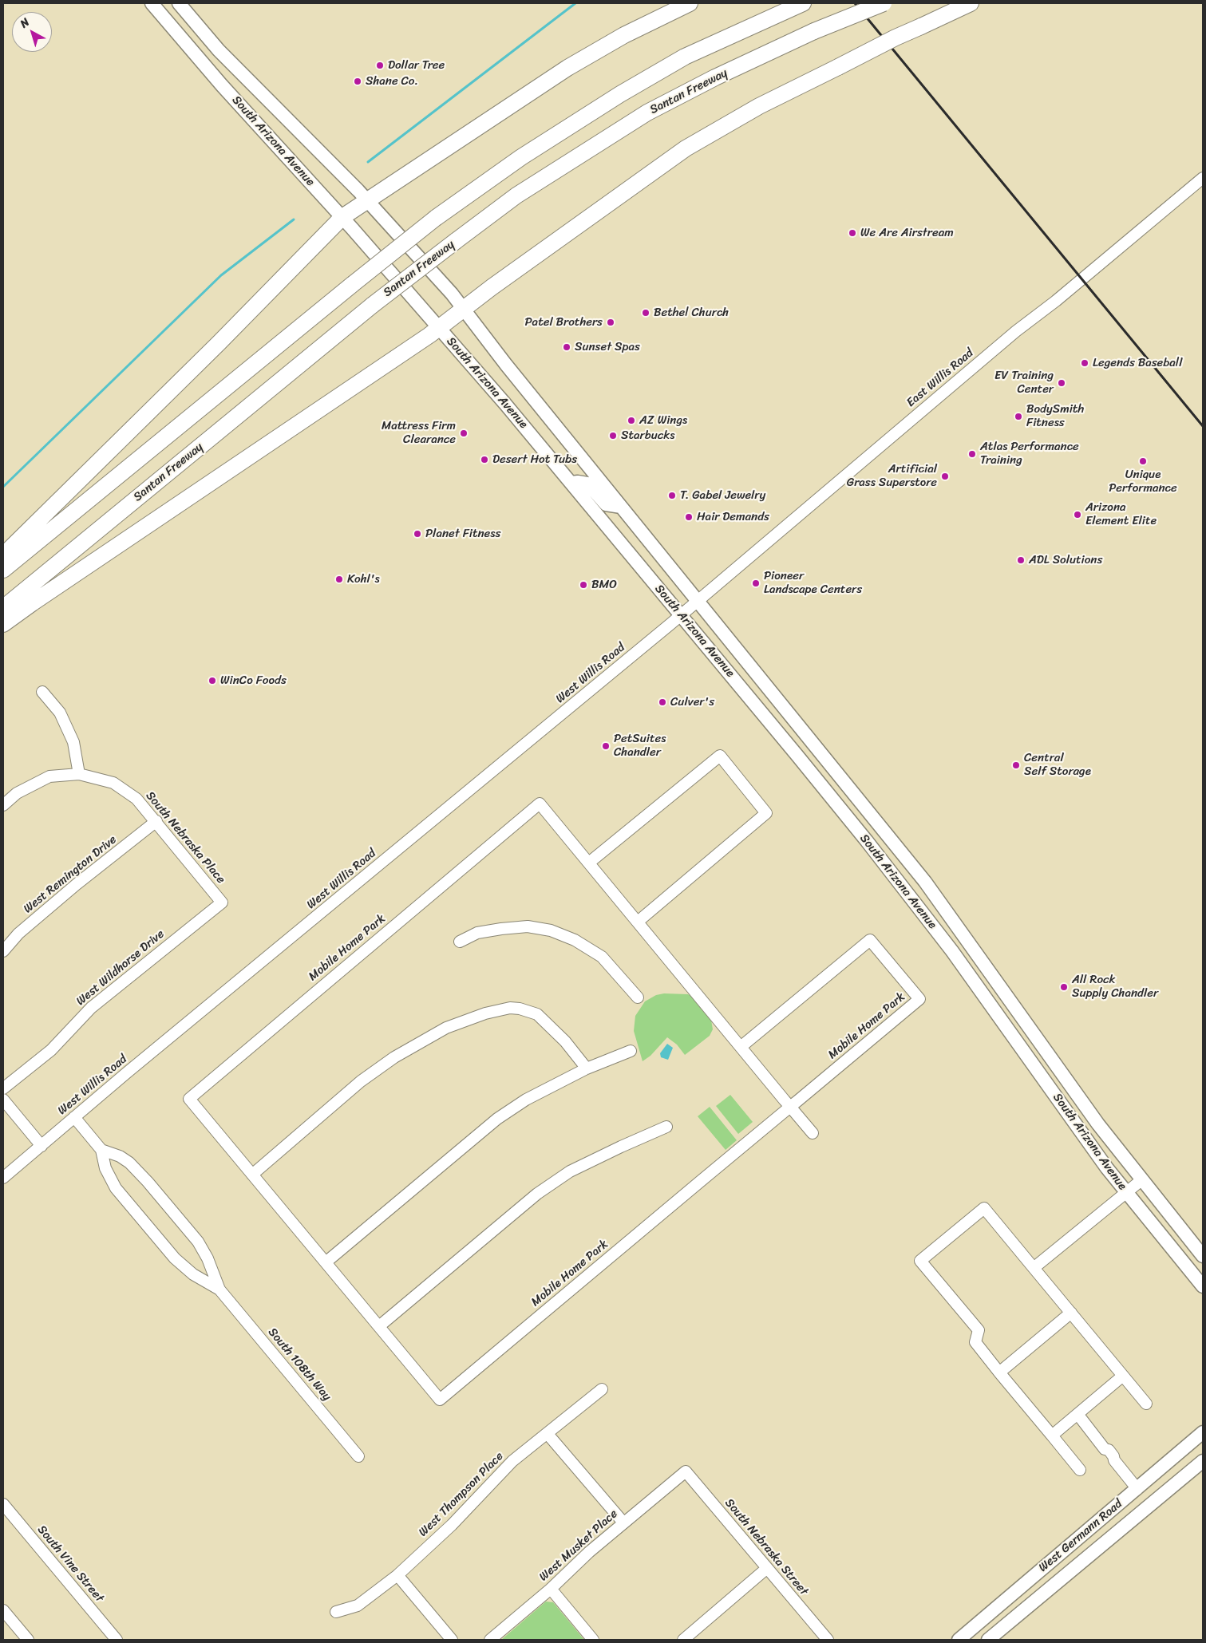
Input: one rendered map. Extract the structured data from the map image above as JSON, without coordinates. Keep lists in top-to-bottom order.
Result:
{
  "streets": {
    "highway": ["Santan Freeway"],
    "main road": ["South Arizona Avenue", "West Germann Road"],
    "street": [
      "East Willis Road",
      "West Willis Road",
      "South Nebraska Place",
      "West Remington Drive",
      "Mobile Home Park",
      "West Wildhorse Drive",
      "South 108th Way",
      "West Thompson Place",
      "West Musket Place",
      "South Nebraska Street",
      "South Vine Street"
    ]
  },
  "crossings": [
    ["South Arizona Avenue", "East Willis Road"],
    ["South Arizona Avenue", "West Willis Road"],
    ["East Willis Road", "West Willis Road"],
    ["West Willis Road", "South 108th Way"],
    ["South Nebraska Place", "West Remington Drive"],
    ["South Nebraska Place", "West Wildhorse Drive"],
    ["West Musket Place", "South Nebraska Street"]
  ],
  "places": [
    "Dollar Tree",
    "Shane Co.",
    "We Are Airstream",
    "Bethel Church",
    "Patel Brothers",
    "Sunset Spas",
    "Legends Baseball",
    "EV Training Center",
    "BodySmith Fitness",
    "AZ Wings",
    "Mattress Firm Clearance",
    "Starbucks",
    "Atlas Performance Training",
    "Desert Hot Tubs",
    "Unique Performance",
    "Artificial Grass Superstore",
    "T. Gabel Jewelry",
    "Arizona Element Elite",
    "Hair Demands",
    "Planet Fitness",
    "ADL Solutions",
    "Kohl's",
    "Pioneer Landscape Centers",
    "BMO",
    "WinCo Foods",
    "Culver's",
    "PetSuites Chandler",
    "Central Self Storage",
    "All Rock Supply Chandler"
  ],
  "north": "top left"
}
